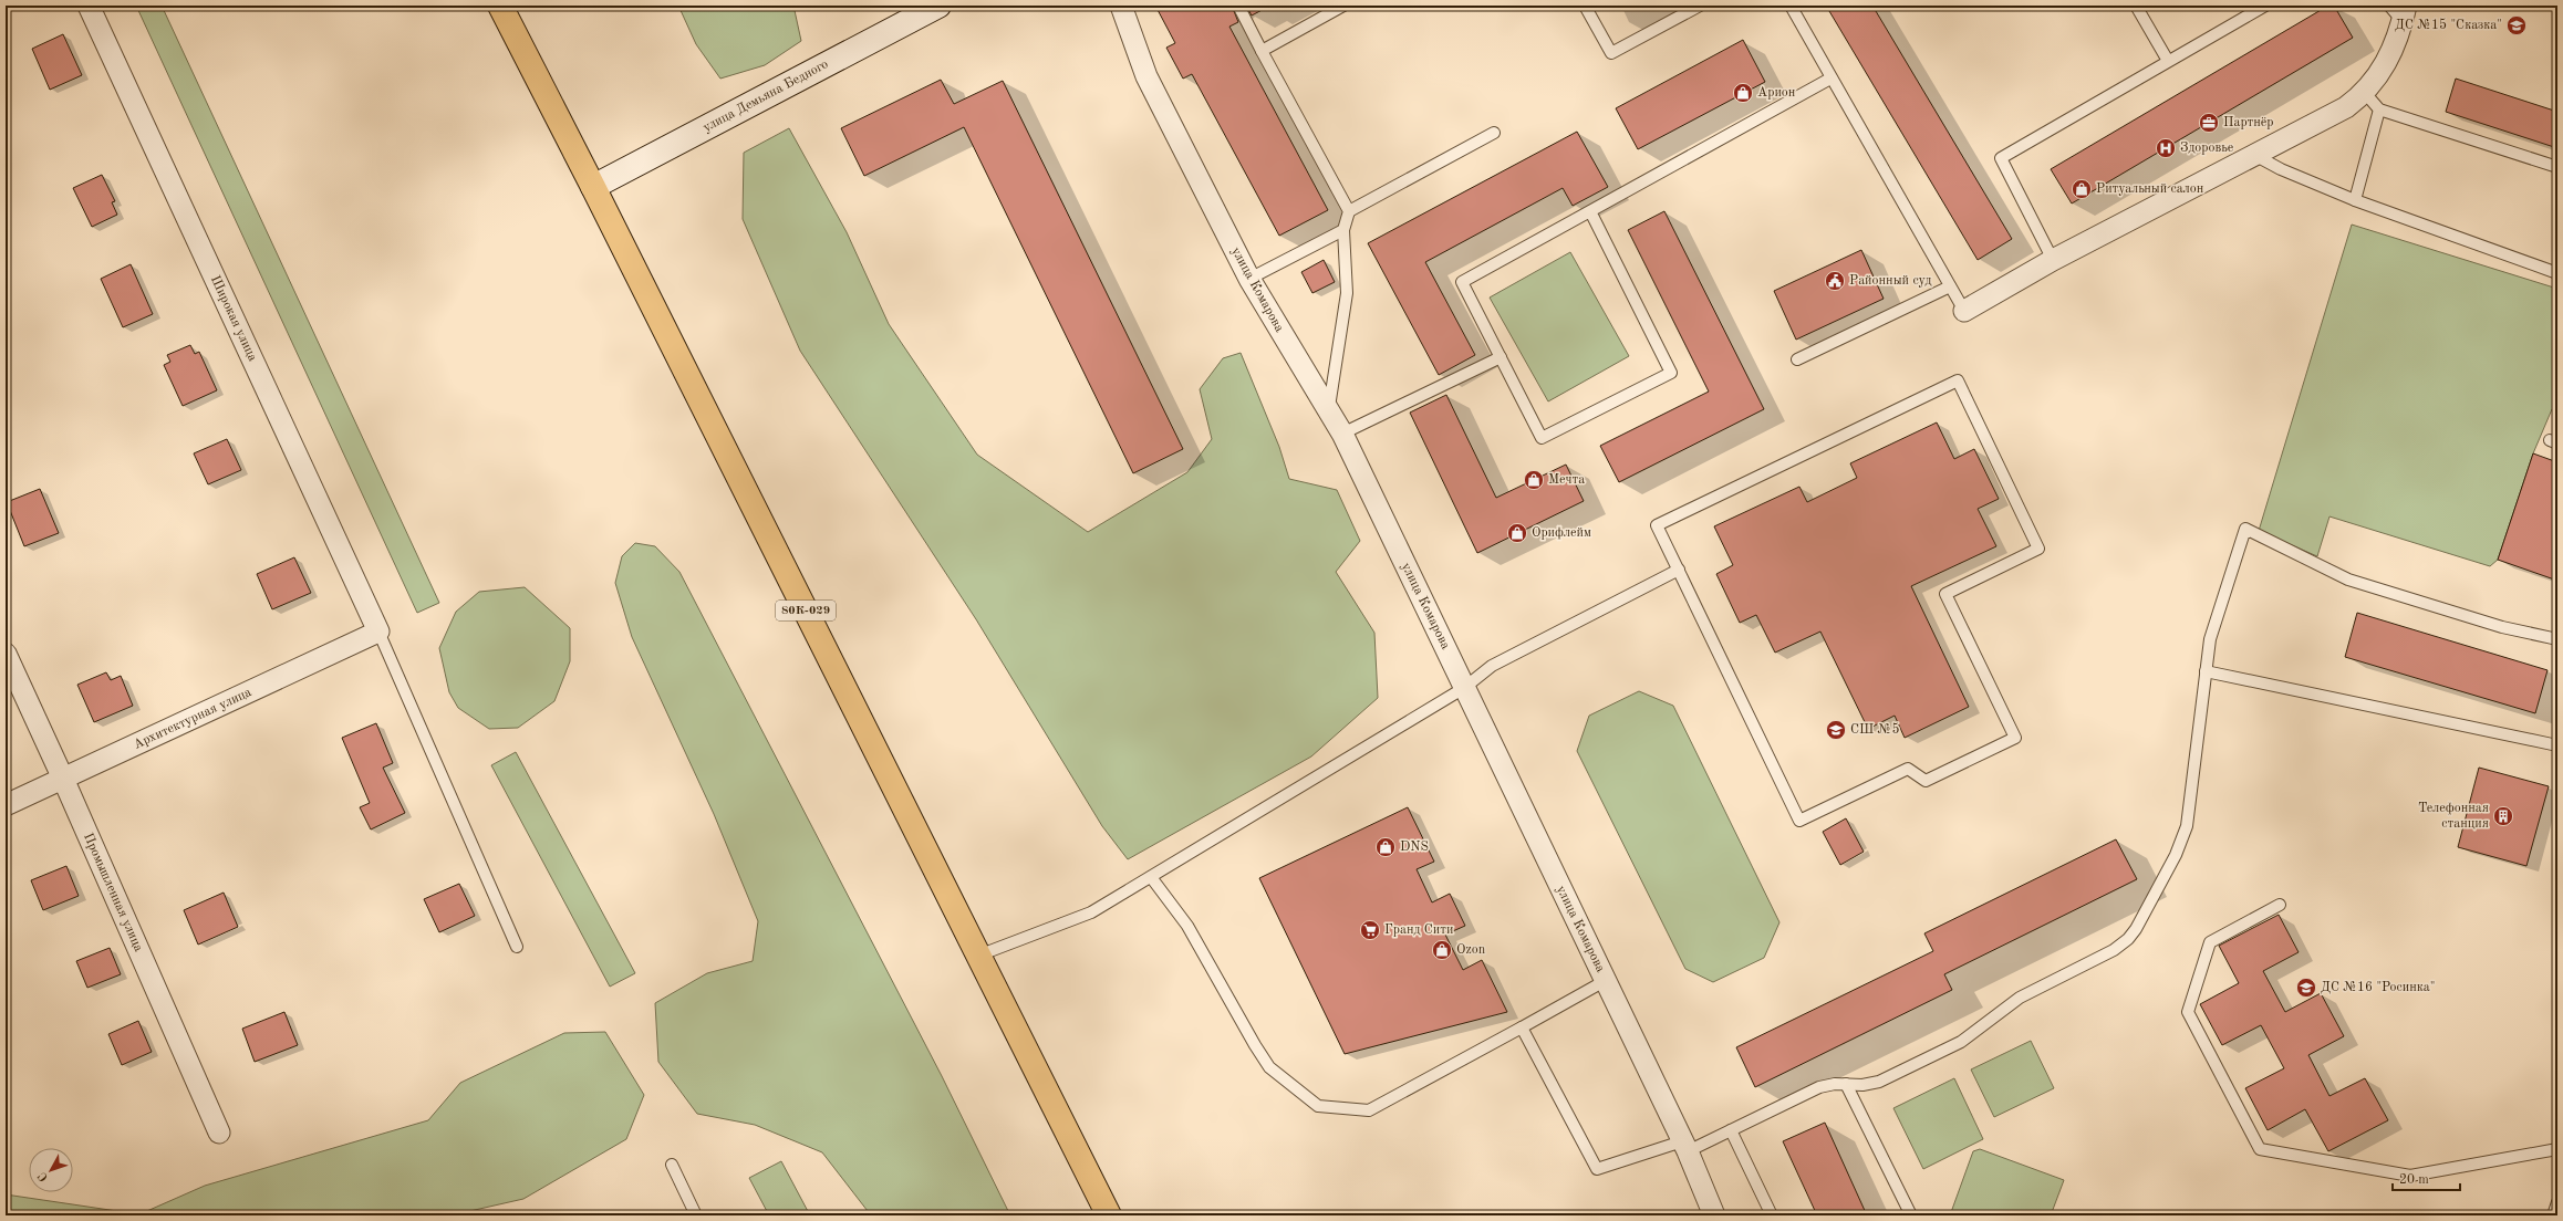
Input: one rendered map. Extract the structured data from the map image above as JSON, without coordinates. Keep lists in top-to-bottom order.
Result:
{
  "streets": {
    "main road": ["80К-029"],
    "street": [
      "улица Демьяна Бедного",
      "улица Комарова",
      "Широкая улица",
      "Архитектурная улица",
      "Промышленная улица"
    ]
  },
  "crossings": [
    ["улица Демьяна Бедного", "80К-029"],
    ["Широкая улица", "Архитектурная улица"],
    ["Архитектурная улица", "Промышленная улица"]
  ],
  "places": {
    "school or university": ["ДС №15 \"Сказка\"", "СШ №5", "ДС №16 \"Росинка\""],
    "shop": [
      "Арион",
      "Ритуальный салон",
      "Мечта",
      "Орифлейм",
      "DNS",
      "Ozon"
    ],
    "office": ["Партнёр"],
    "hospital": ["Здоровье"],
    "public building": ["Районный суд"],
    "building": ["Телефонная станция"],
    "supermarket": ["Гранд Сити"]
  },
  "scale_bar": "20 m",
  "north": "bottom left"
}
